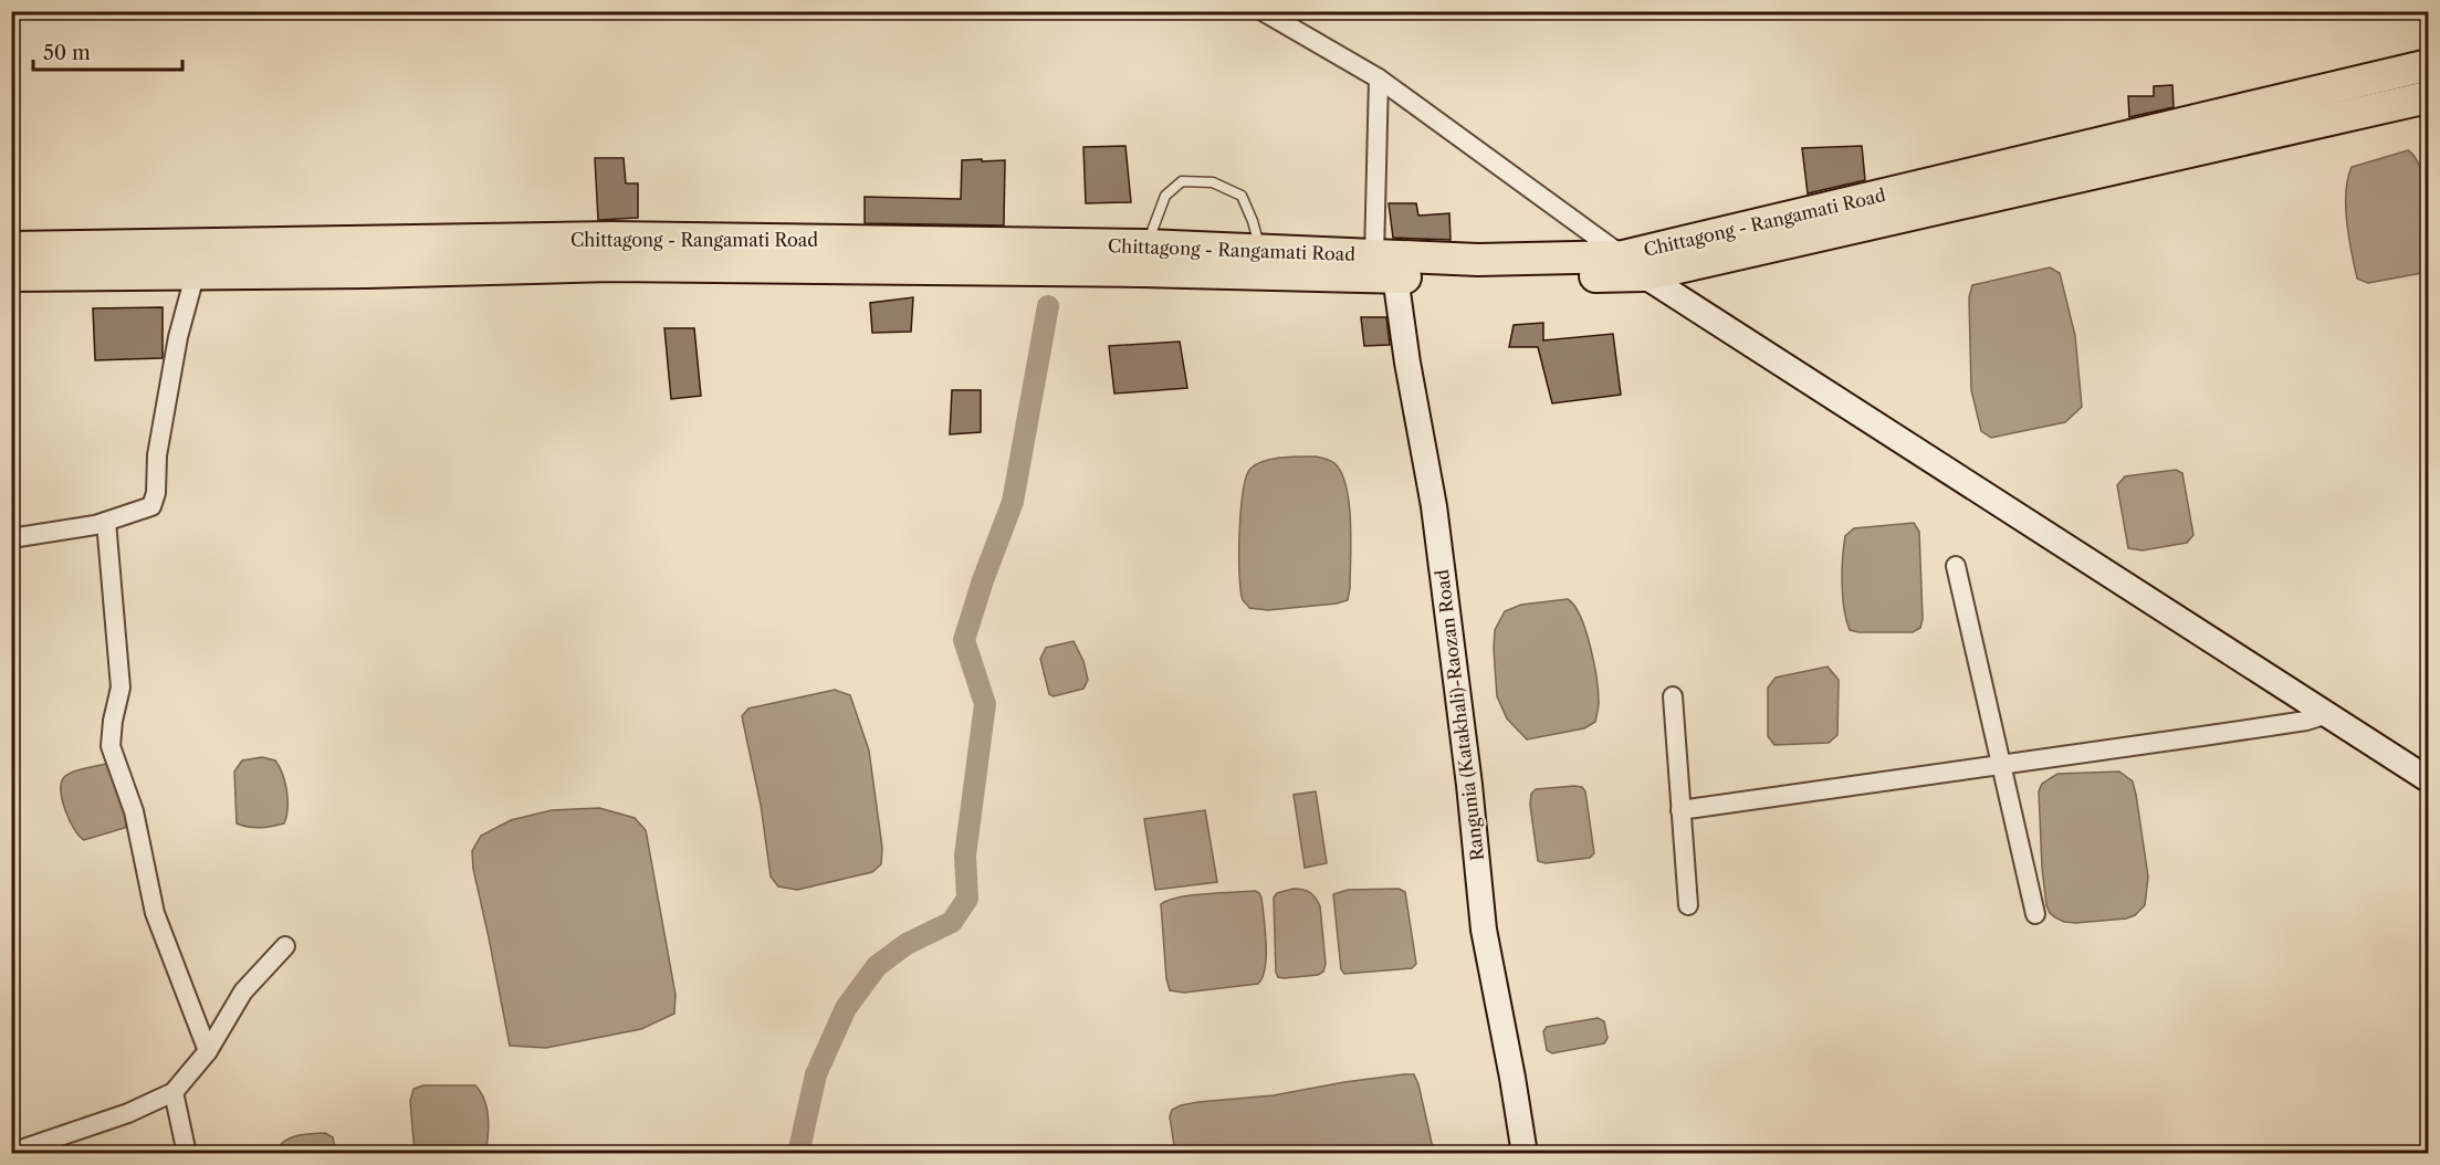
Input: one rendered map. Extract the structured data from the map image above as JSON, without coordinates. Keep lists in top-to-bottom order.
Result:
{
  "streets": {
    "highway": ["Chittagong - Rangamati Road"],
    "street": ["Rangunia (Katakhali)-Raozan Road"]
  },
  "crossings": [
    ["Chittagong - Rangamati Road", "Rangunia (Katakhali)-Raozan Road"]
  ],
  "scale_bar": "50 m"
}
